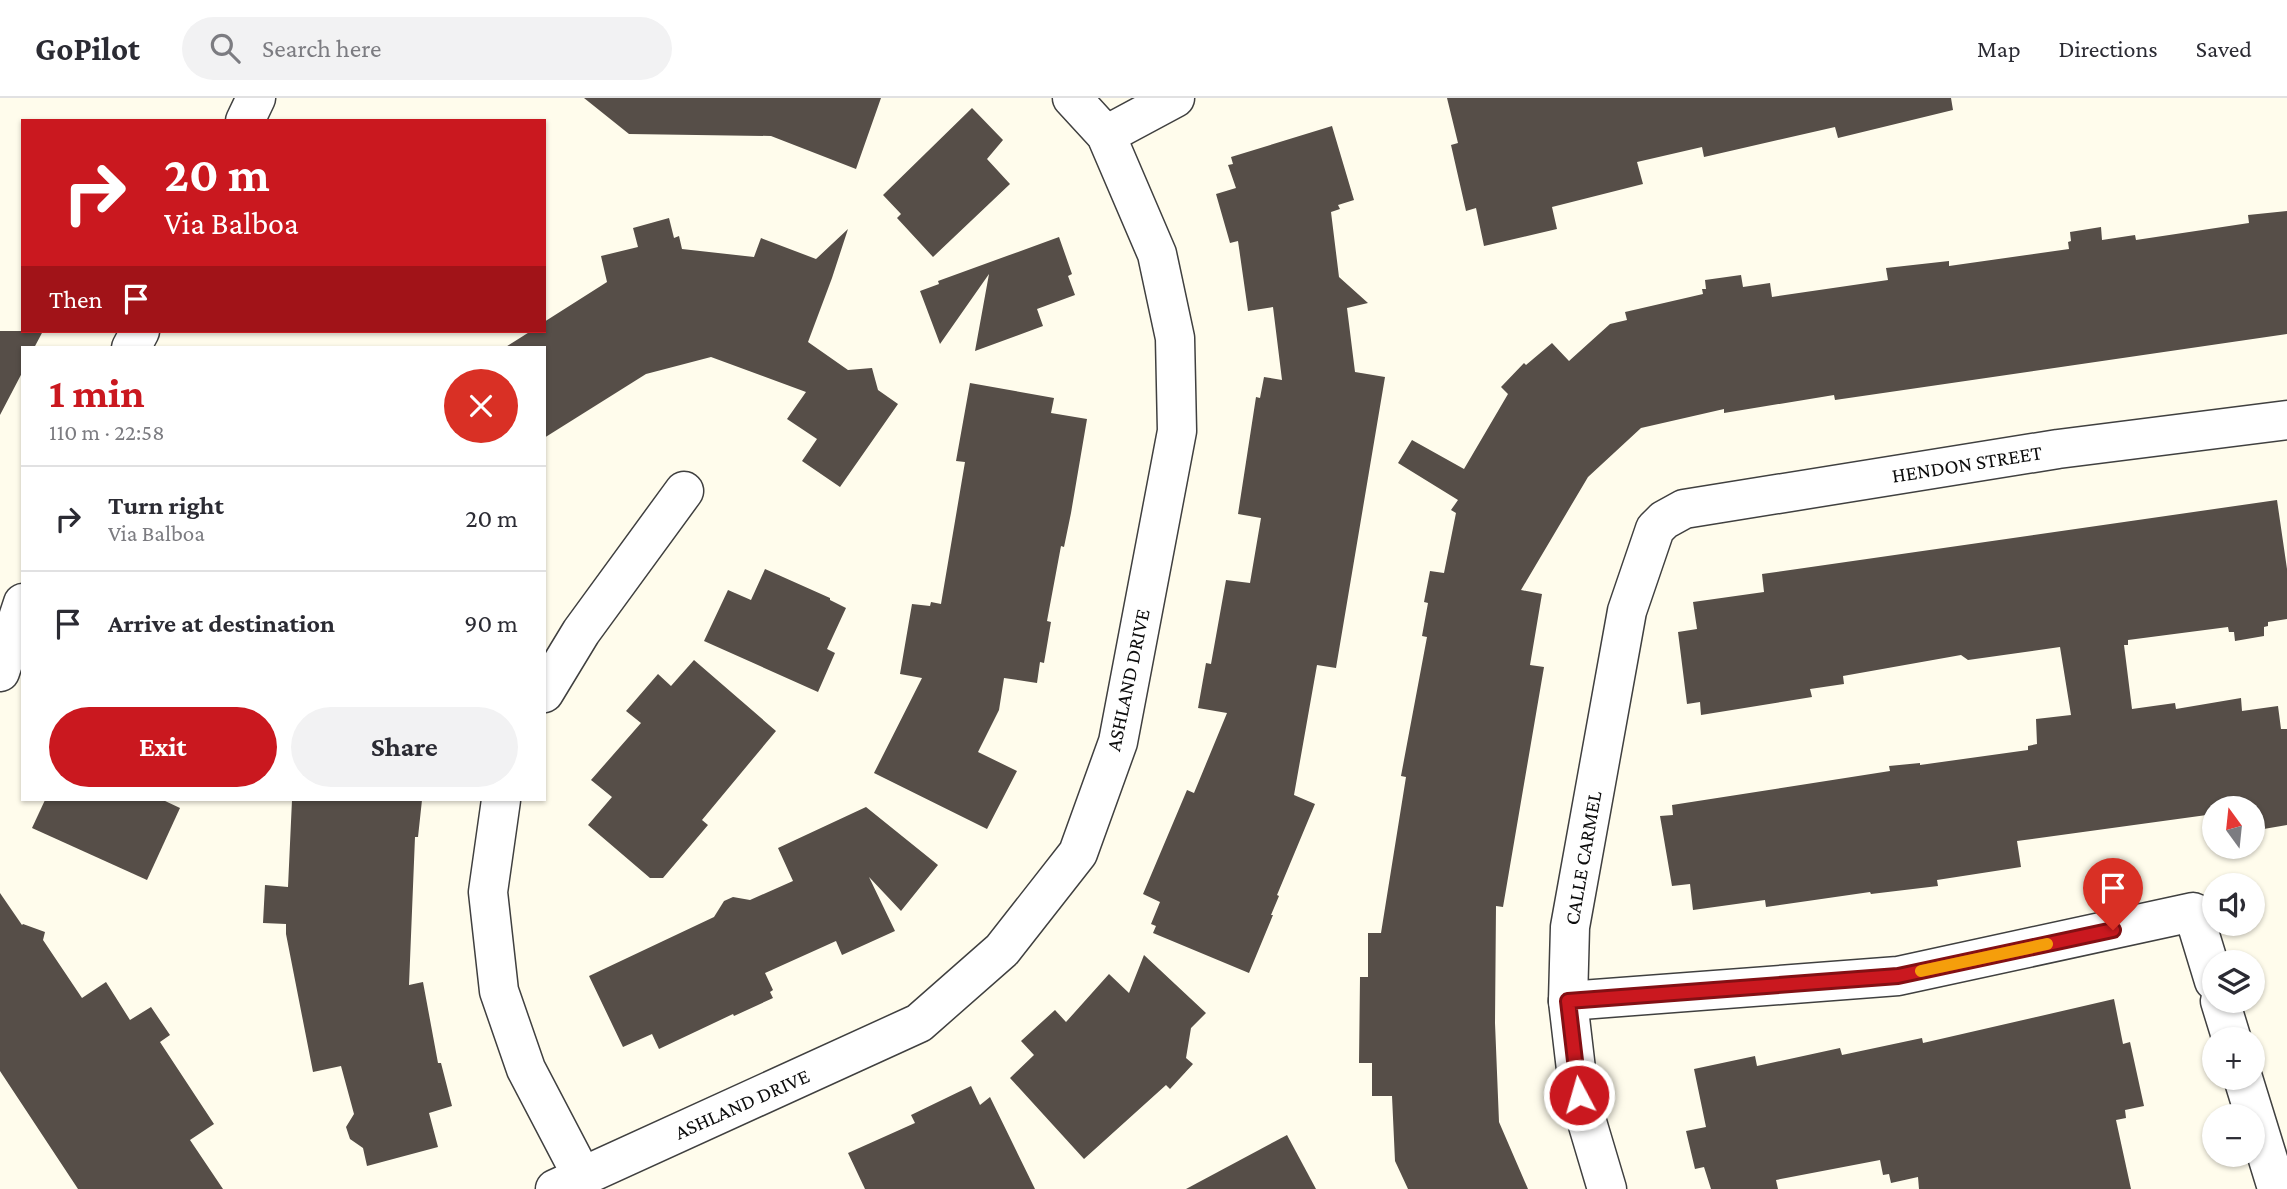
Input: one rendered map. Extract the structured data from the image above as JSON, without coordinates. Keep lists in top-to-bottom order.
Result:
{
  "streets": {
    "street": ["HENDON STREET", "ASHLAND DRIVE", "CALLE CARMEL"]
  },
  "crossings": [
    ["HENDON STREET", "CALLE CARMEL"]
  ],
  "north": "top",
  "page": {
    "header": "GoPilot",
    "search": "Search here",
    "nav": ["Map", "Directions", "Saved"],
    "turn": ["20 m", "Via Balboa"],
    "then": "Then",
    "heading": ["1 min", "110 m · 22:58"],
    "list": [
      {
        "name": "Turn right",
        "note": "Via Balboa",
        "value": "20 m"
      },
      {
        "name": "Arrive at destination",
        "value": "90 m"
      }
    ],
    "buttons": ["Exit", "Share"],
    "map_buttons": ["+", "−"]
  }
}
